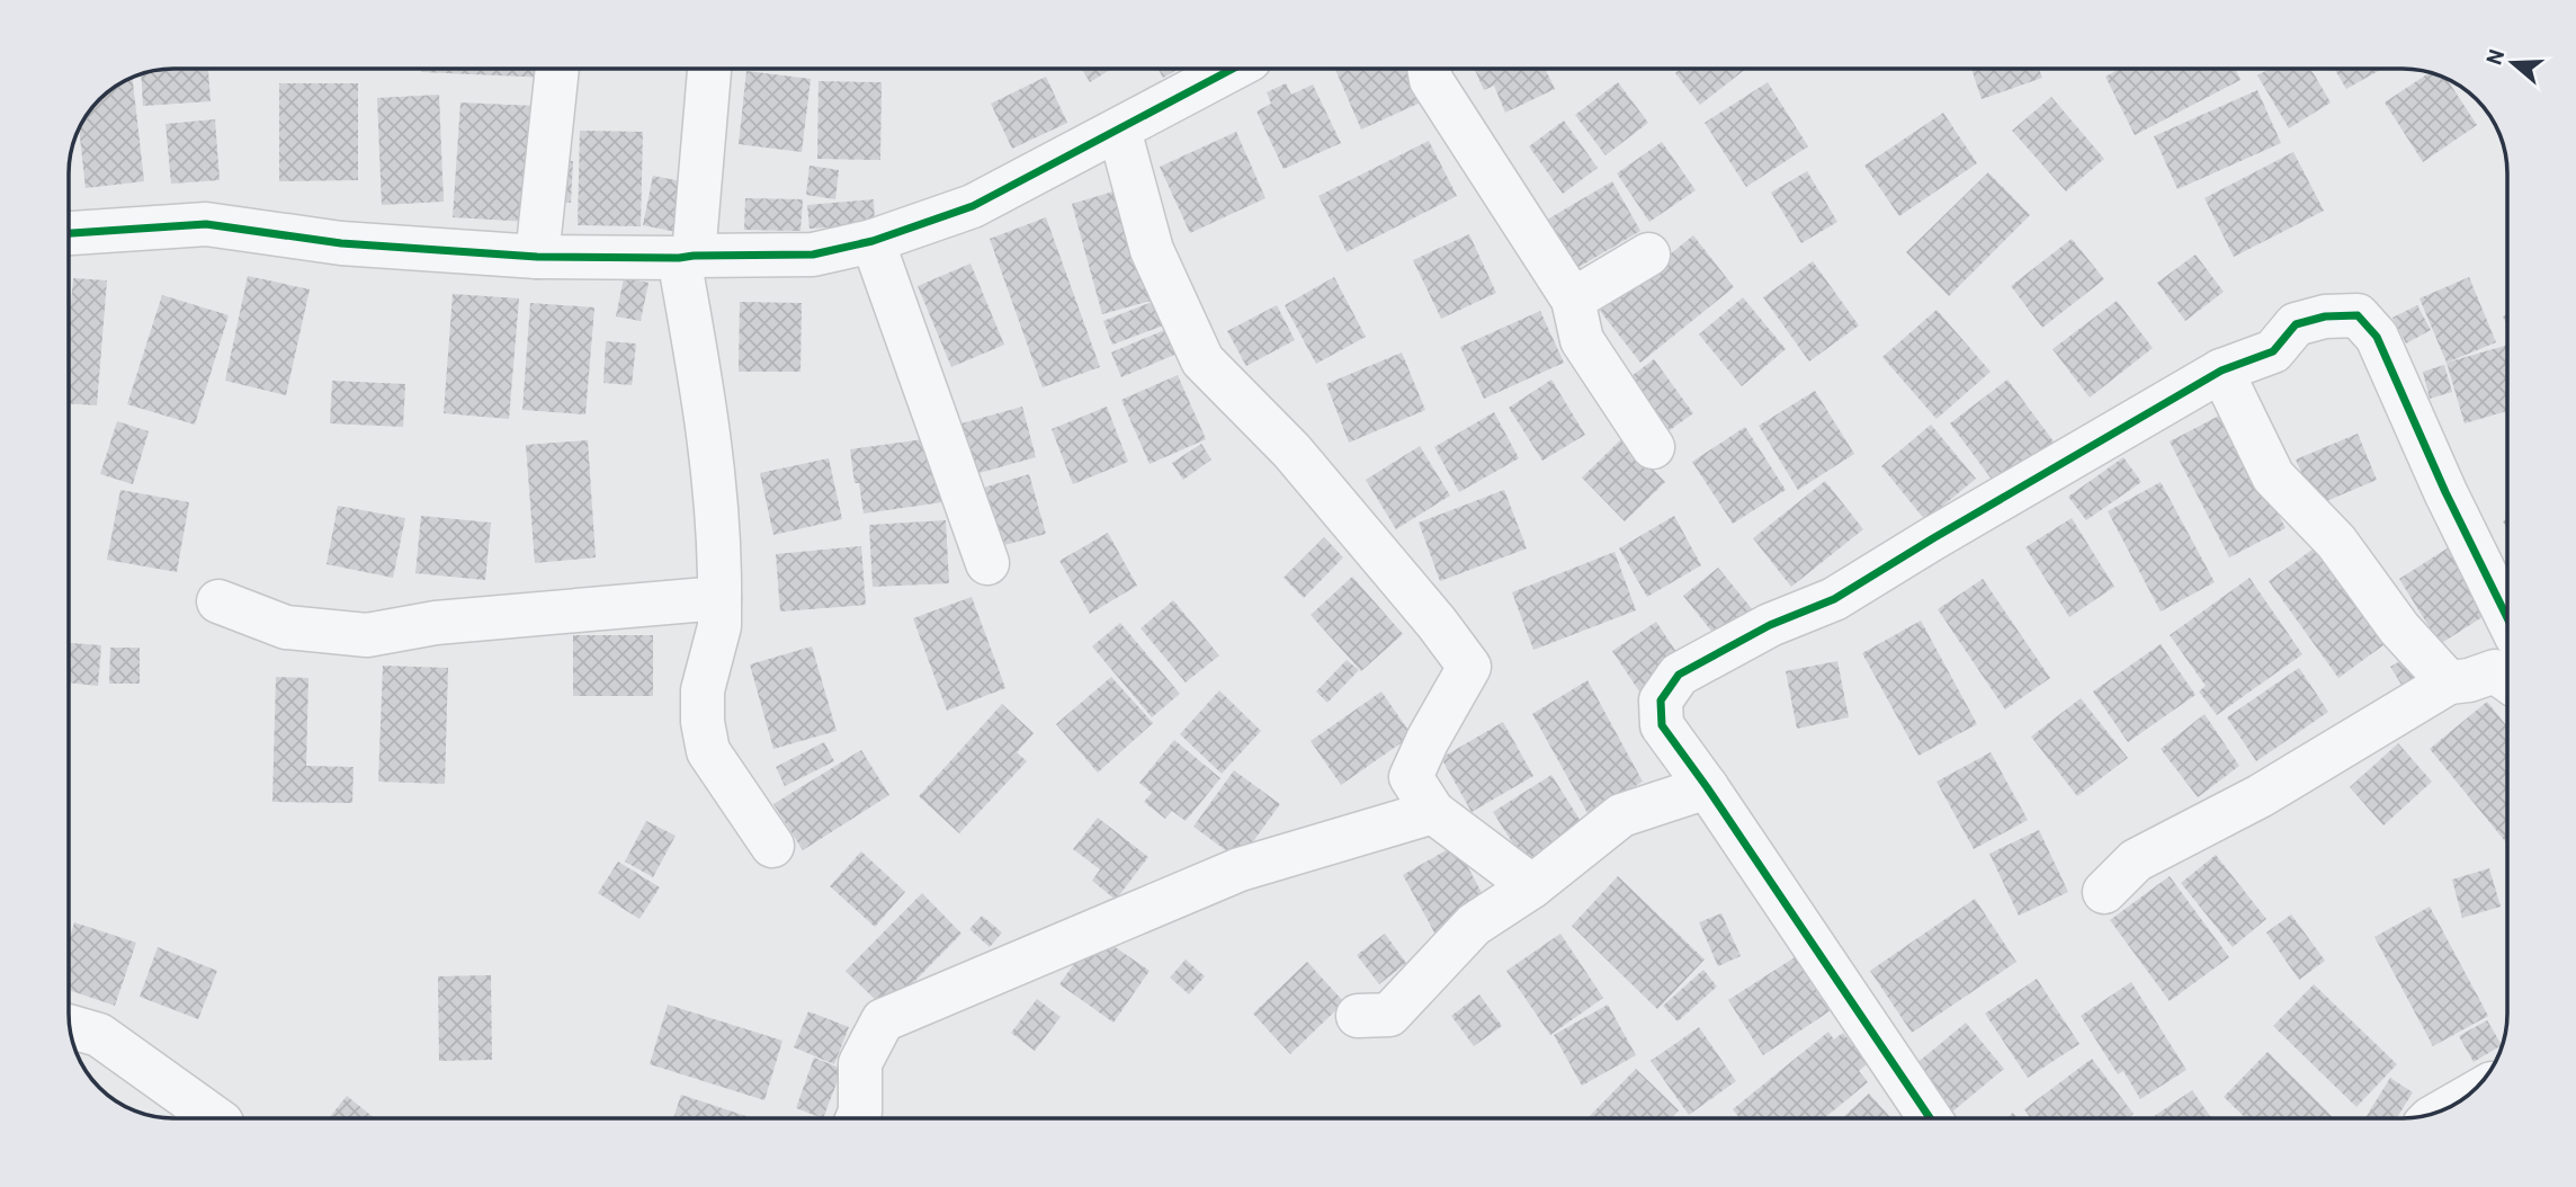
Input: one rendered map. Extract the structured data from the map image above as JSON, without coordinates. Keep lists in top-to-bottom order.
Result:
{
  "north": "left"
}
